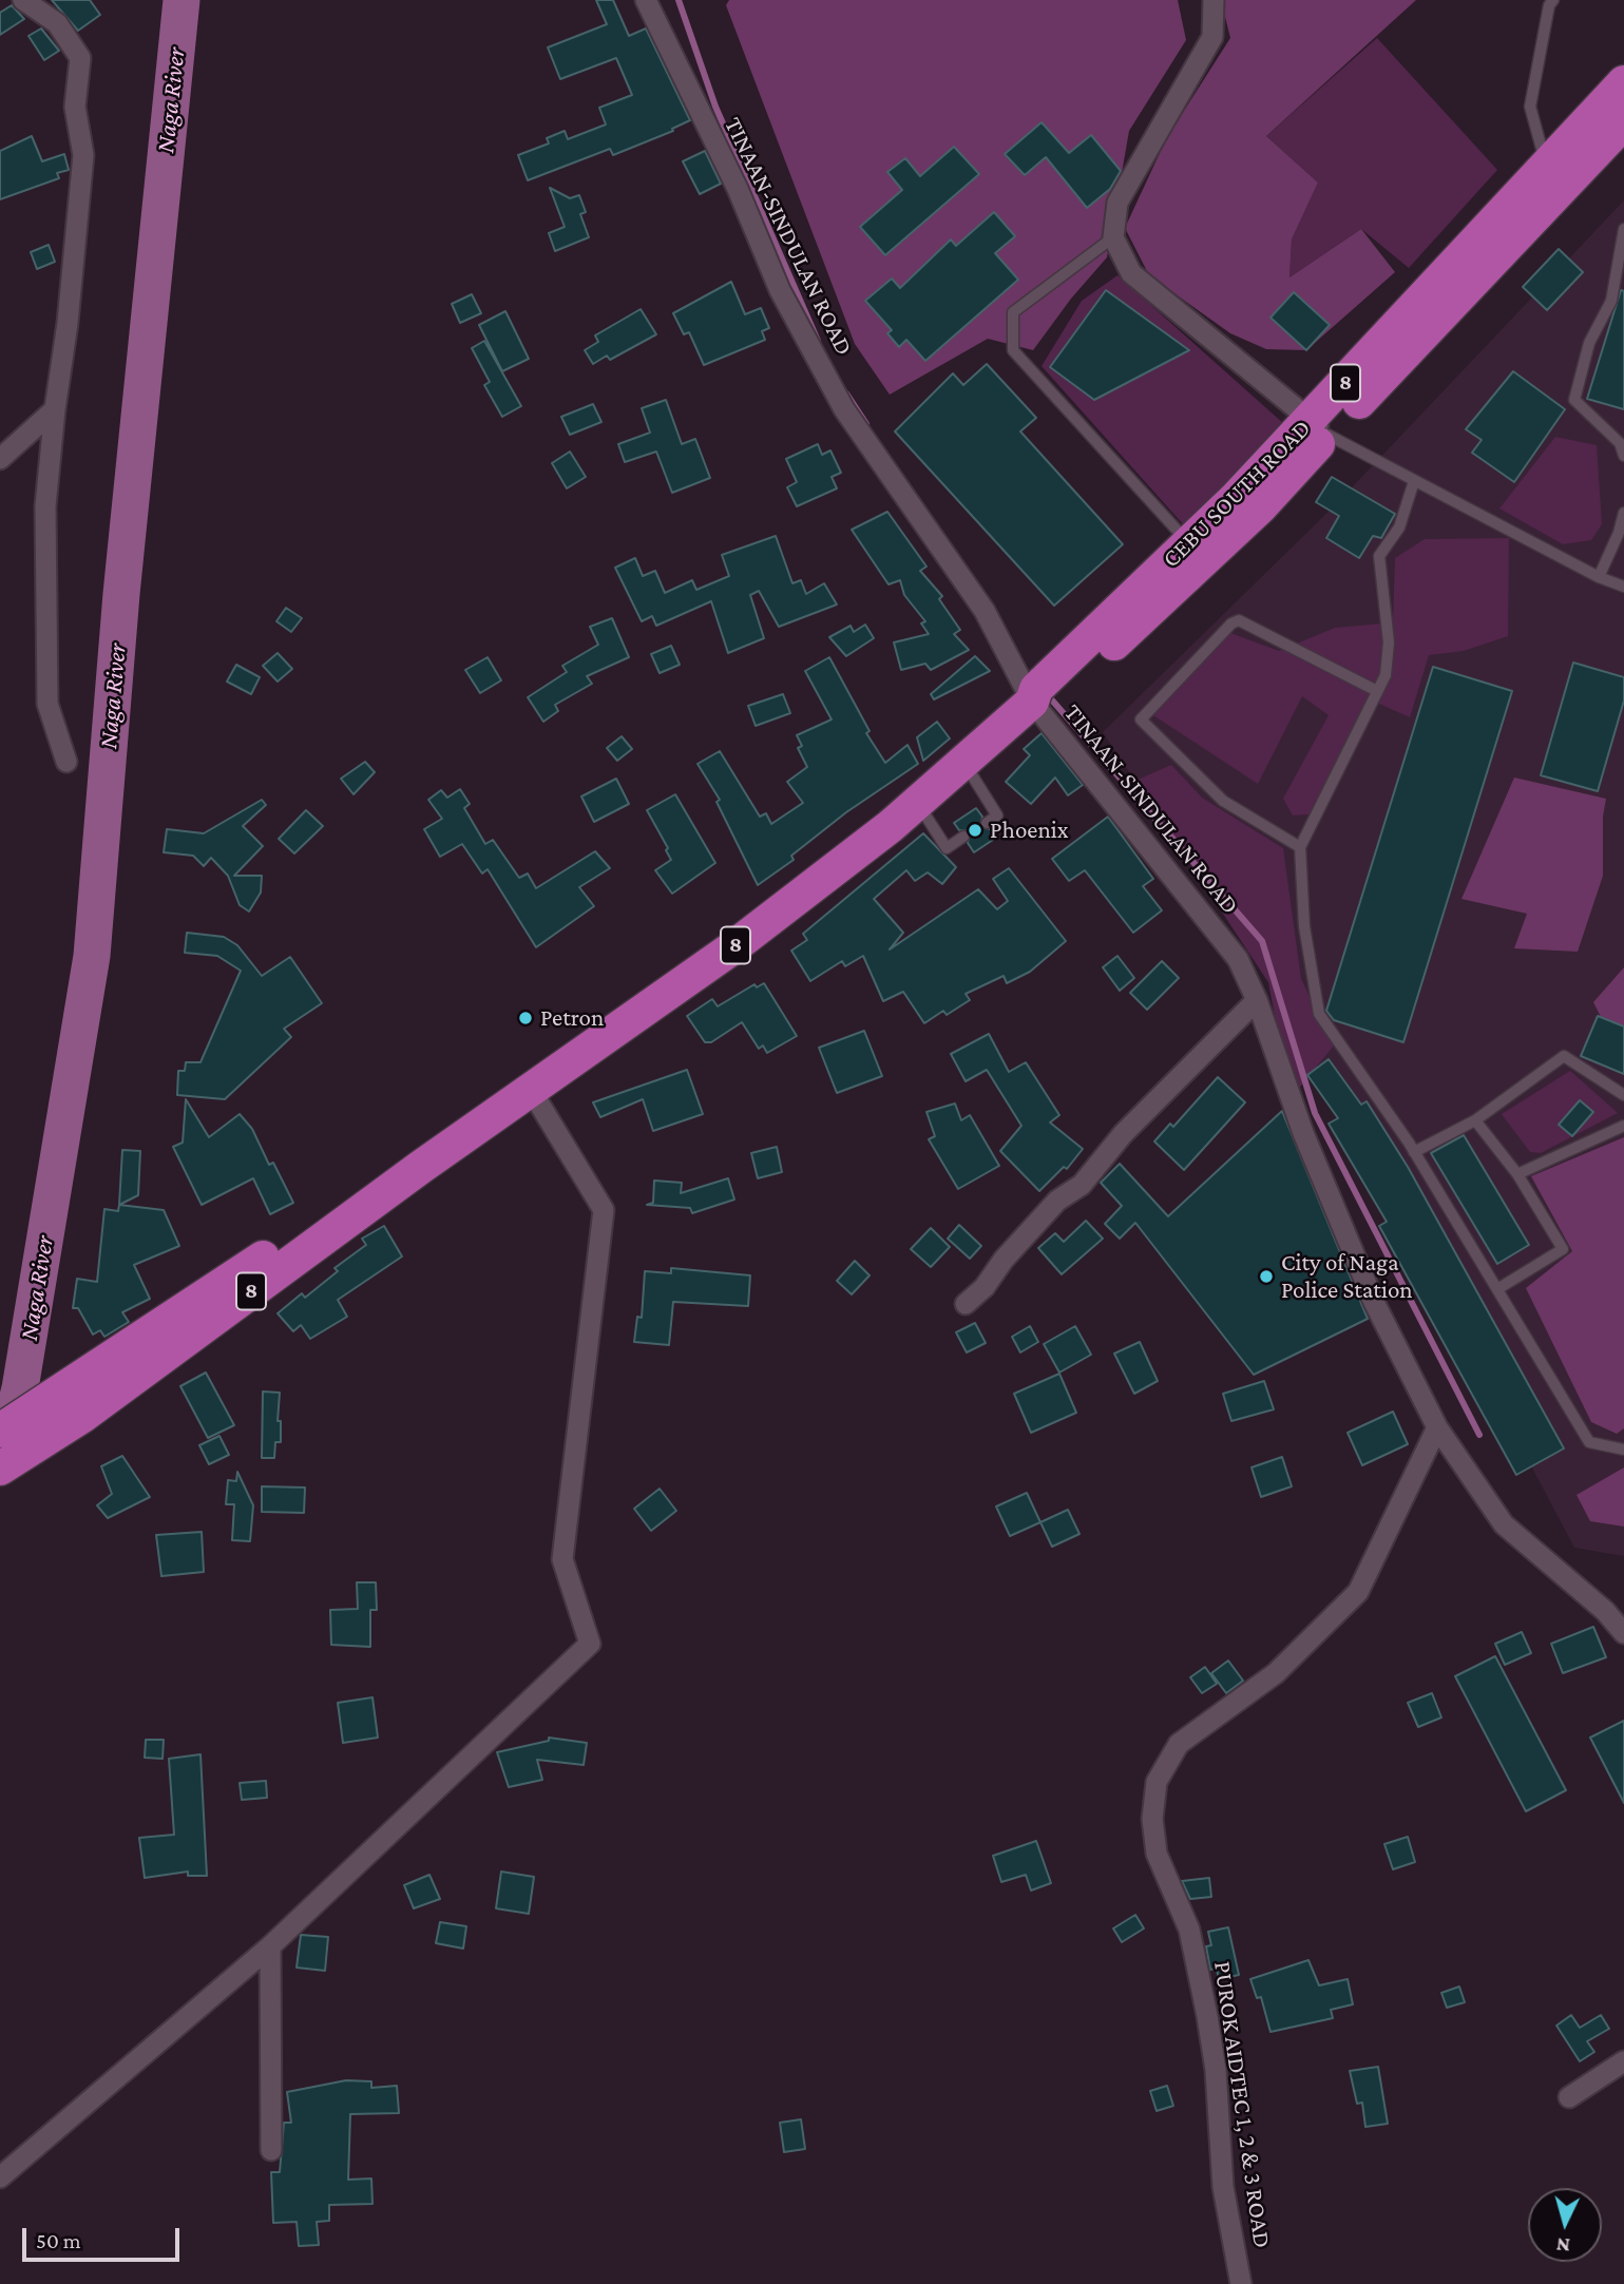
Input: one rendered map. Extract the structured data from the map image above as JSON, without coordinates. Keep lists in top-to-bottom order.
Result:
{
  "streets": {
    "highway": ["8", "CEBU SOUTH ROAD"],
    "street": ["TINAAN-SINDULAN ROAD", "PUROK AIDTEC 1, 2 & 3 ROAD"]
  },
  "crossings": [
    ["TINAAN-SINDULAN ROAD", "CEBU SOUTH ROAD"],
    ["TINAAN-SINDULAN ROAD", "PUROK AIDTEC 1, 2 & 3 ROAD"]
  ],
  "water": ["Naga River"],
  "places": ["Phoenix", "Petron", "City of Naga Police Station"],
  "scale_bar": "50 m",
  "north": "bottom"
}
